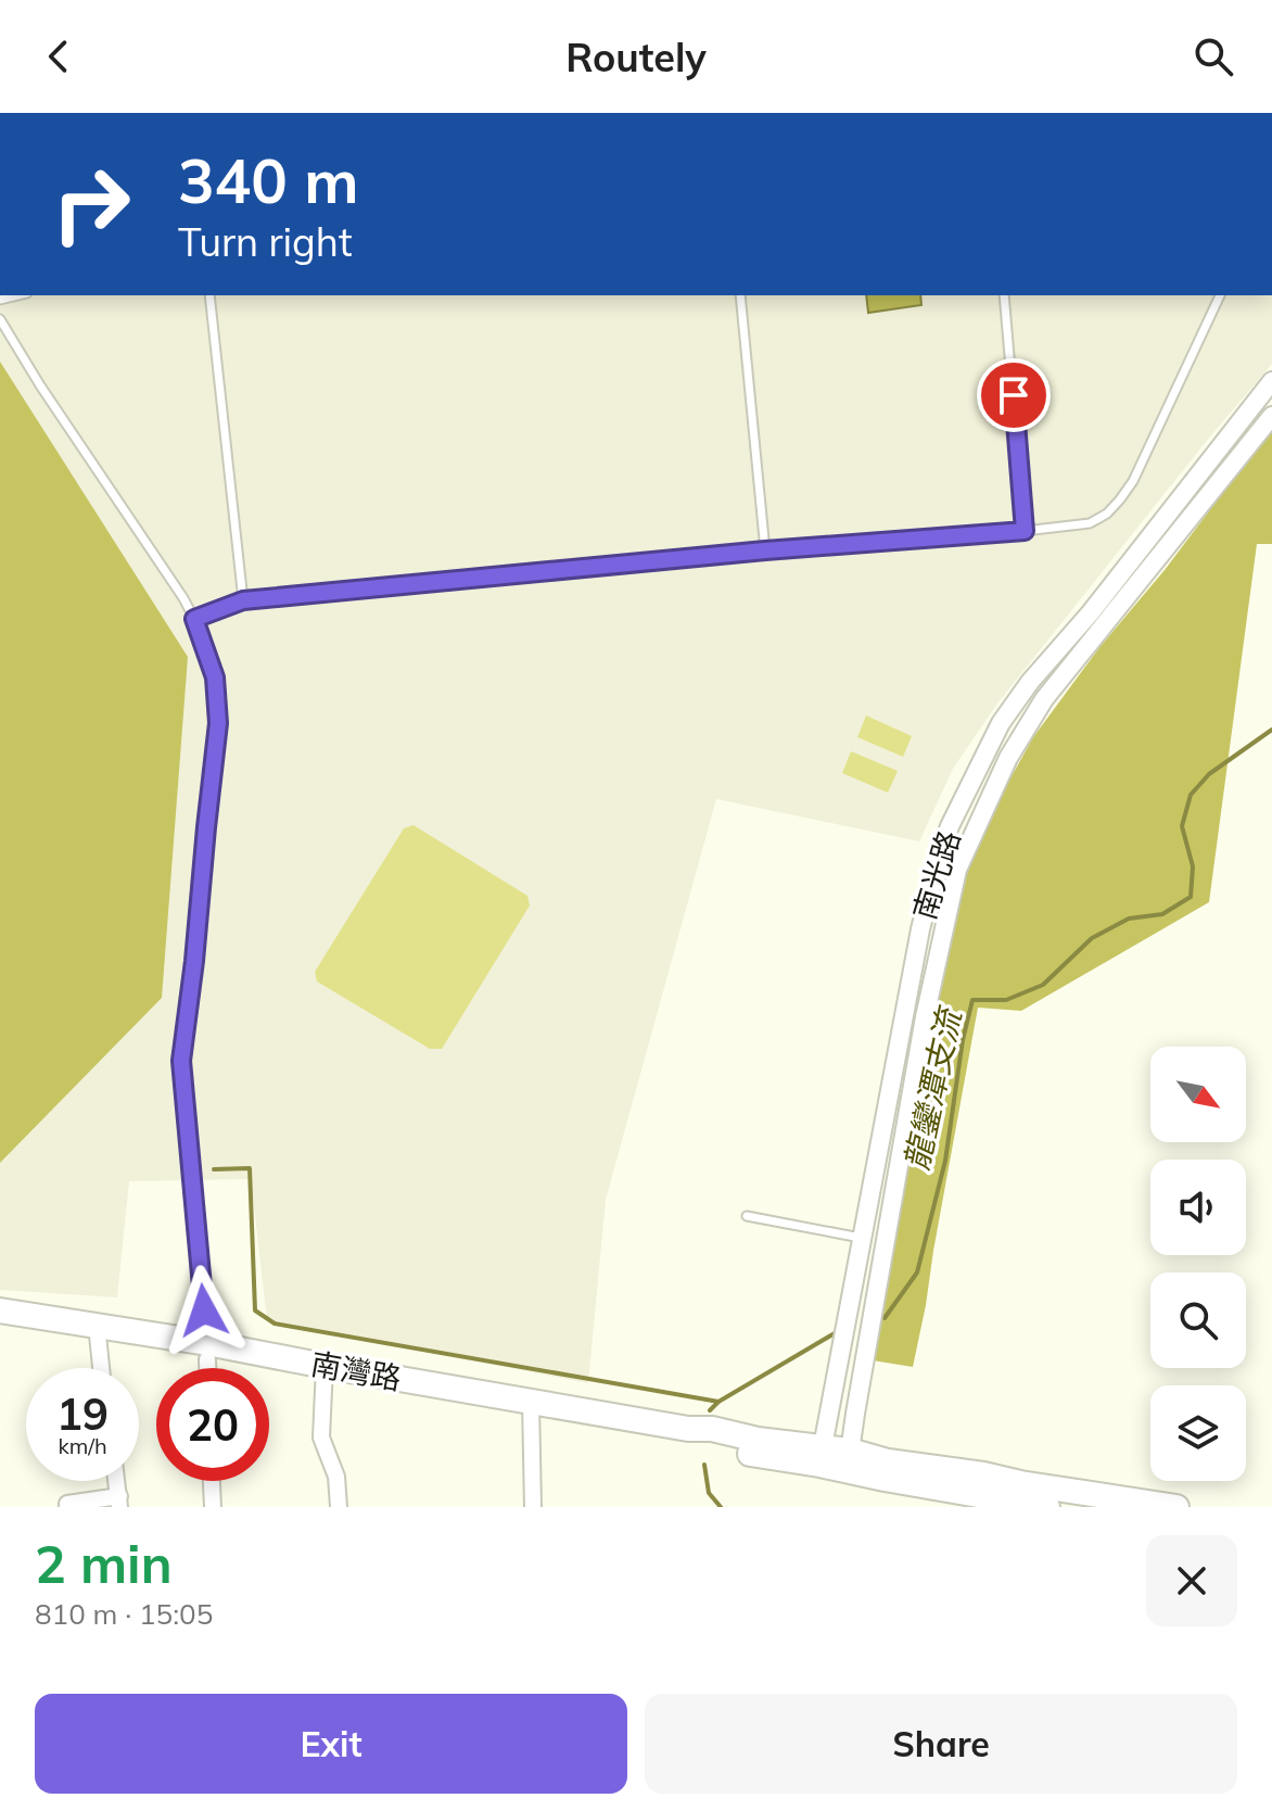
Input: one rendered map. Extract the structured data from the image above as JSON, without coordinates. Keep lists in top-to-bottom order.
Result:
{
  "streets": {
    "main road": ["南灣路"],
    "street": ["南光路"]
  },
  "crossings": [
    ["南光路", "南灣路"]
  ],
  "water": ["龍鑾潭支流"],
  "north": "bottom right",
  "page": {
    "header": "Routely",
    "turn": ["340 m", "Turn right"],
    "speed": "19 km/h",
    "limit": "20",
    "heading": ["2 min", "810 m · 15:05"],
    "buttons": ["Exit", "Share"]
  }
}
